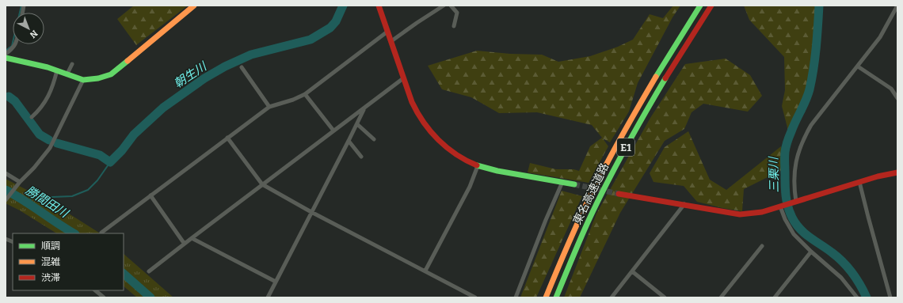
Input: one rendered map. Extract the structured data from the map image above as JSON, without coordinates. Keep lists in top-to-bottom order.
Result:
{
  "streets": {
    "main road": ["E1", "東名高速道路"]
  },
  "water": ["朝生川", "三栗川", "勝間田川"],
  "legend": ["順調", "混雑", "渋滞"],
  "north": "bottom right"
}
